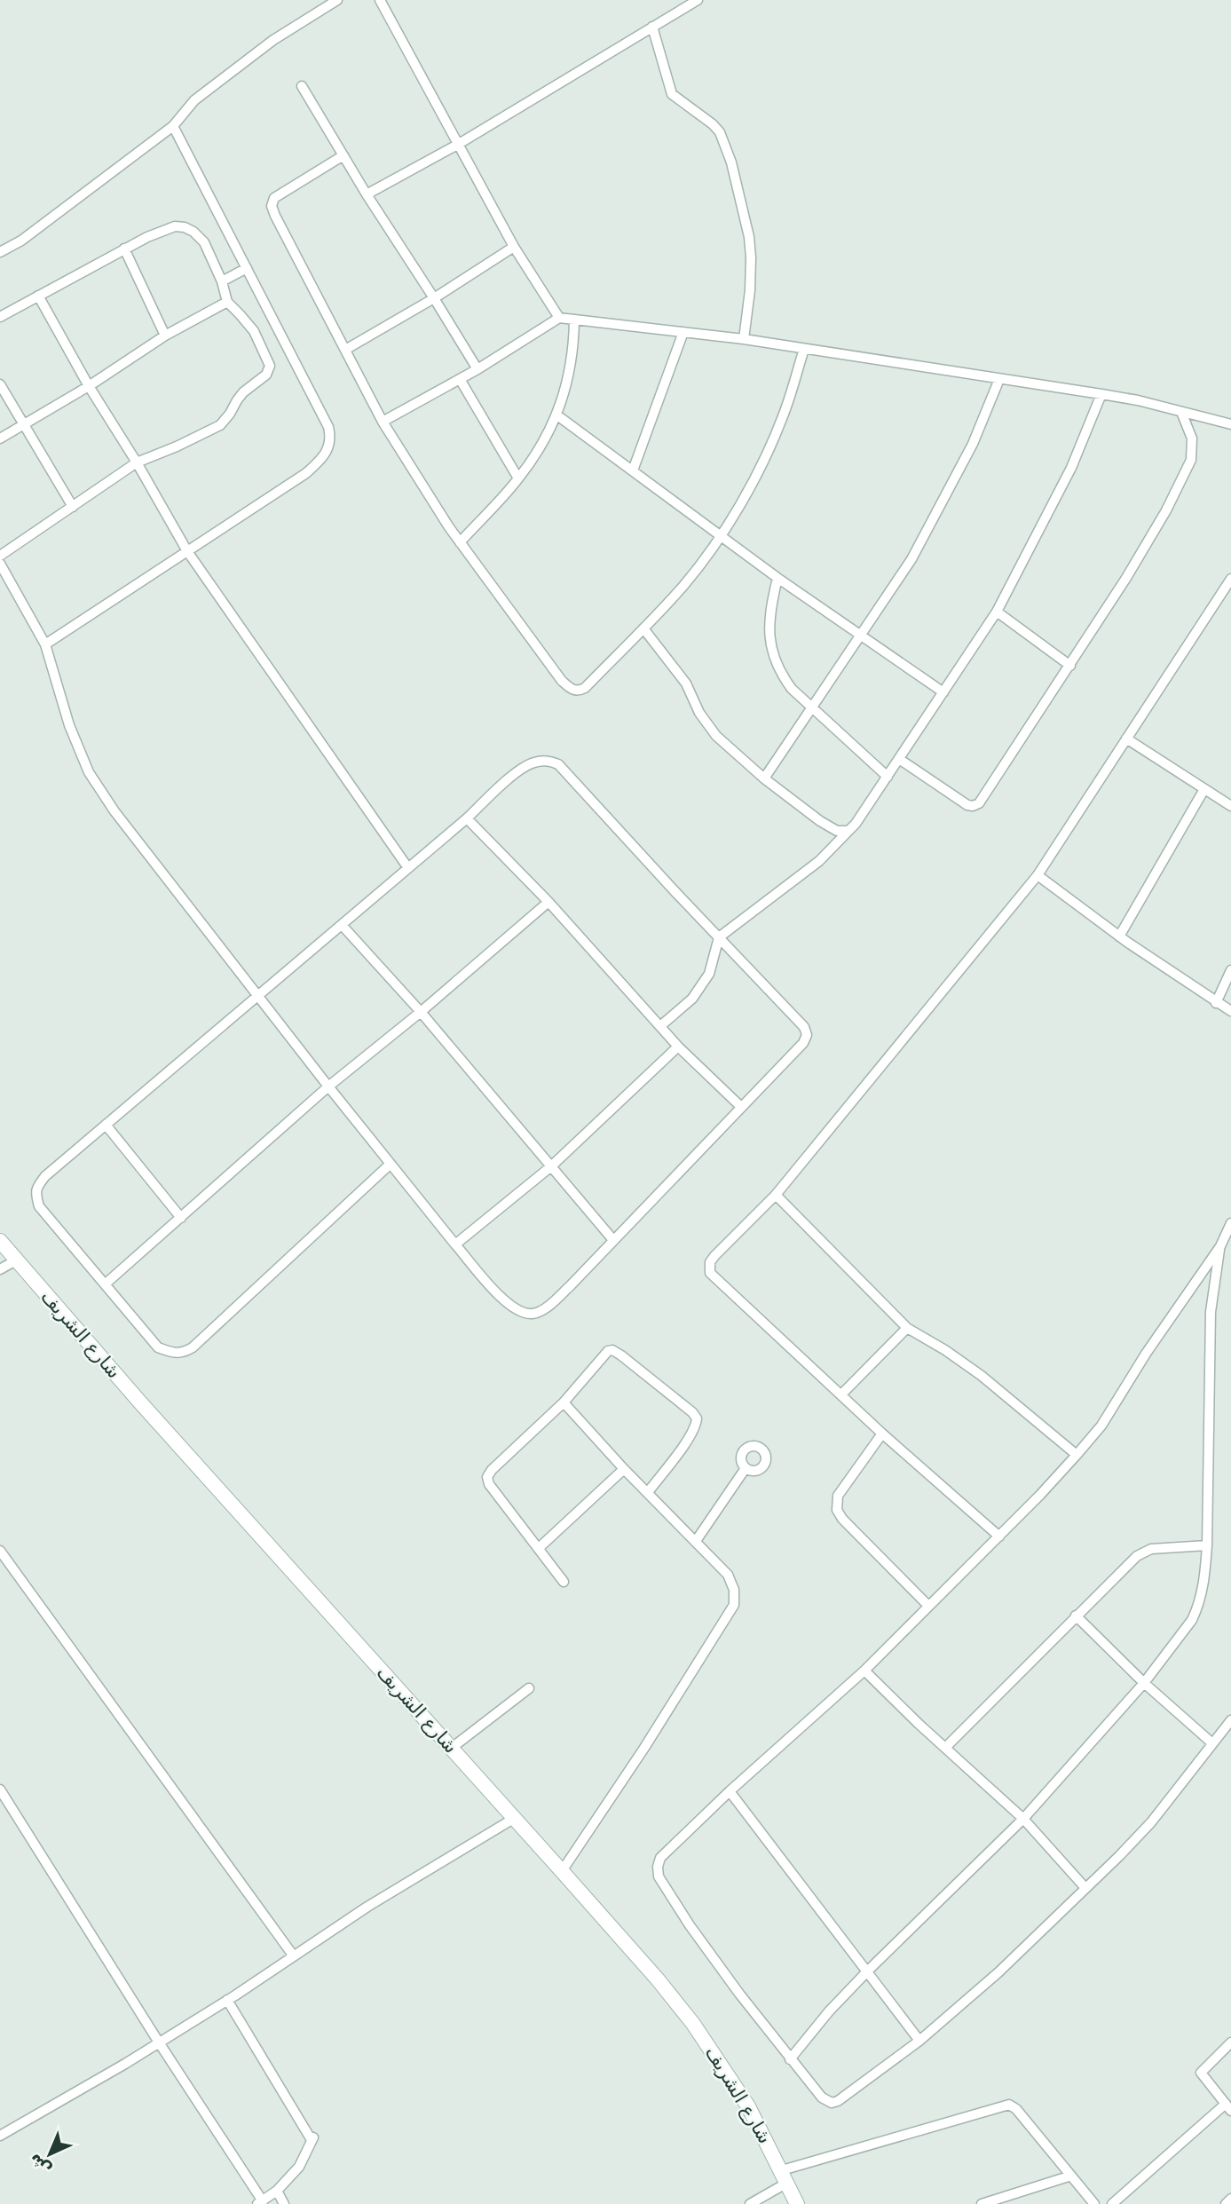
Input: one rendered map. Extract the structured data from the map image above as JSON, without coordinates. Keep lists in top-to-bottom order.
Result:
{
  "streets": {
    "main road": ["شارع الشريف"]
  },
  "north": "bottom left"
}
